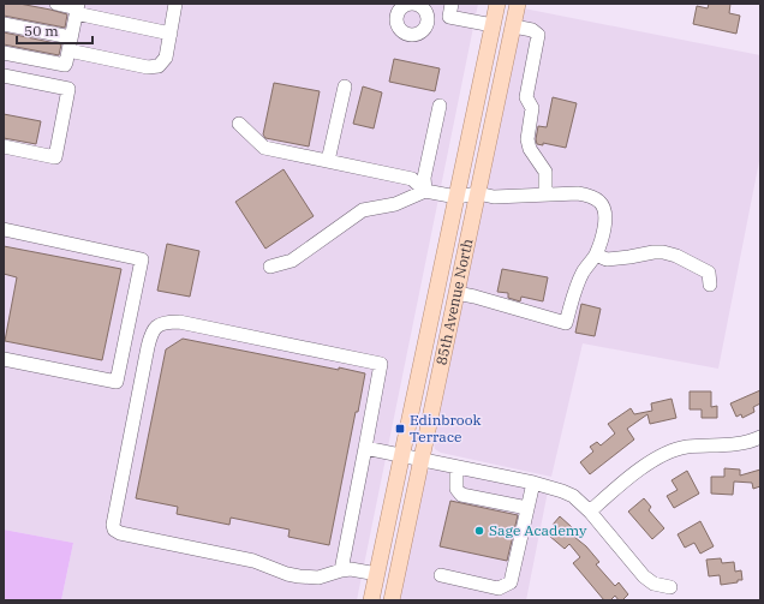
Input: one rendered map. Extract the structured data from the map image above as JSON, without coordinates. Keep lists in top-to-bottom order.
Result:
{
  "streets": {
    "main road": ["85th Avenue North"]
  },
  "places": {
    "transit": ["Edinbrook Terrace"],
    "other": ["Sage Academy"]
  },
  "scale_bar": "50 m"
}
